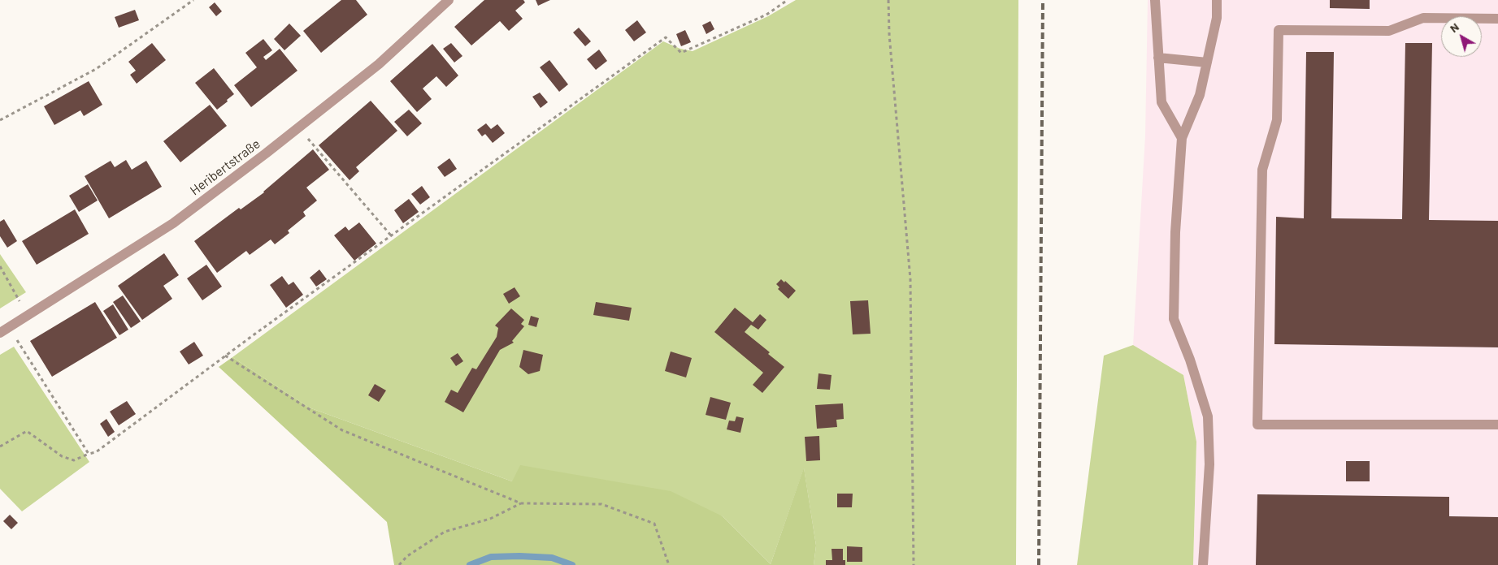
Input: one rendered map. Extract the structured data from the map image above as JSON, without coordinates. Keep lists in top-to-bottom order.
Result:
{
  "streets": {
    "street": ["Heribertstraße"]
  },
  "north": "top left"
}
